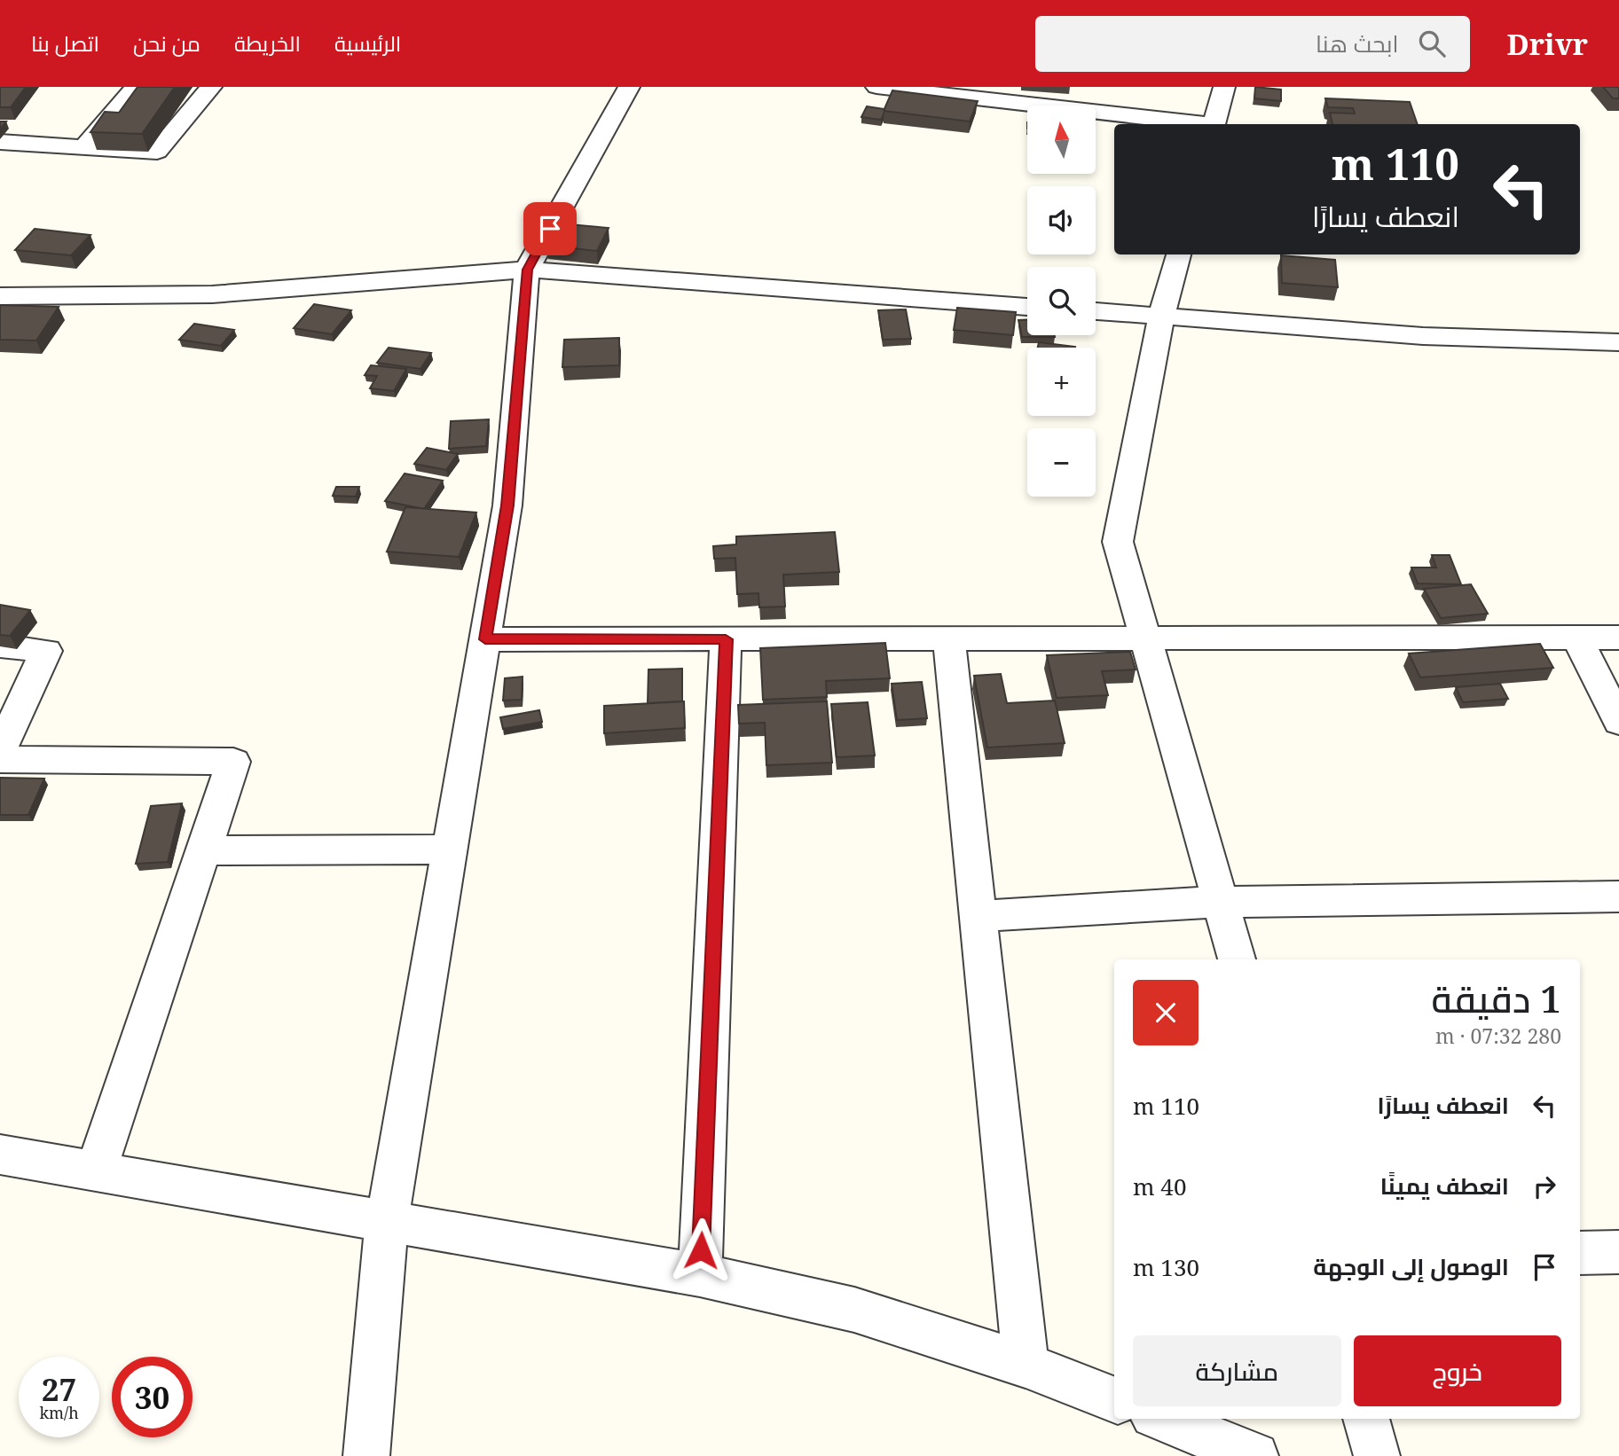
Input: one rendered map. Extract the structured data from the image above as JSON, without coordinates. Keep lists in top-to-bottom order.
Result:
{
  "north": "top",
  "page": {
    "header": "Drivr",
    "search": "ابحث هنا",
    "nav": [
      "الرئيسية",
      "الخريطة",
      "من نحن",
      "اتصل بنا"
    ],
    "map_buttons": ["+", "−"],
    "turn": ["110 m", "انعطف يسارًا"],
    "heading": ["1 دقيقة", "280 m · 07:32"],
    "list": [
      {
        "name": "انعطف يسارًا",
        "value": "110 m"
      },
      {
        "name": "انعطف يمينًا",
        "value": "40 m"
      },
      {
        "name": "الوصول إلى الوجهة",
        "value": "130 m"
      }
    ],
    "buttons": ["خروج", "مشاركة"],
    "speed": "27 km/h",
    "limit": "30"
  }
}
